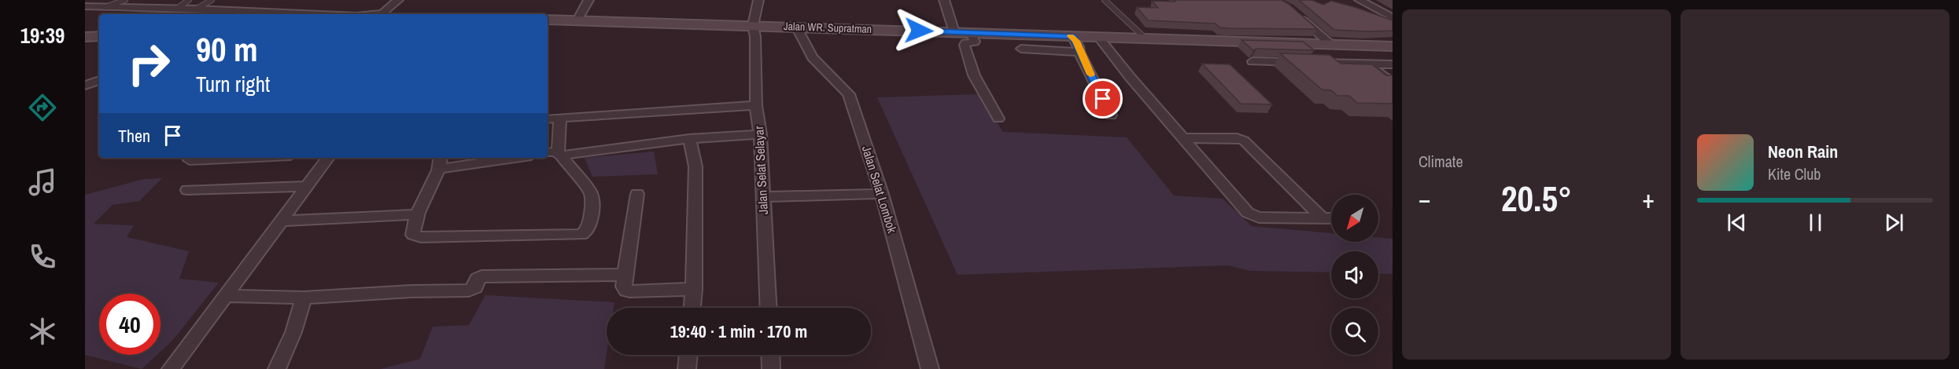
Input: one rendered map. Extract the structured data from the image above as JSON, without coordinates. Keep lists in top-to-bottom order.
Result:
{
  "streets": {
    "street": ["Jalan WR. Supratman", "Jalan Selat Selayar", "Jalan Selat Lombok"]
  },
  "crossings": [
    ["Jalan WR. Supratman", "Jalan Selat Selayar"],
    ["Jalan WR. Supratman", "Jalan Selat Lombok"]
  ],
  "north": "bottom left",
  "page": {
    "tabs": "19:39",
    "tile": "Climate",
    "turn": ["90 m", "Turn right"],
    "then": "Then",
    "song": ["Neon Rain", "Kite Club"],
    "heat": ["−", "20.5°", "+"],
    "limit": "40",
    "trip": "19:40 · 1 min · 170 m"
  }
}
